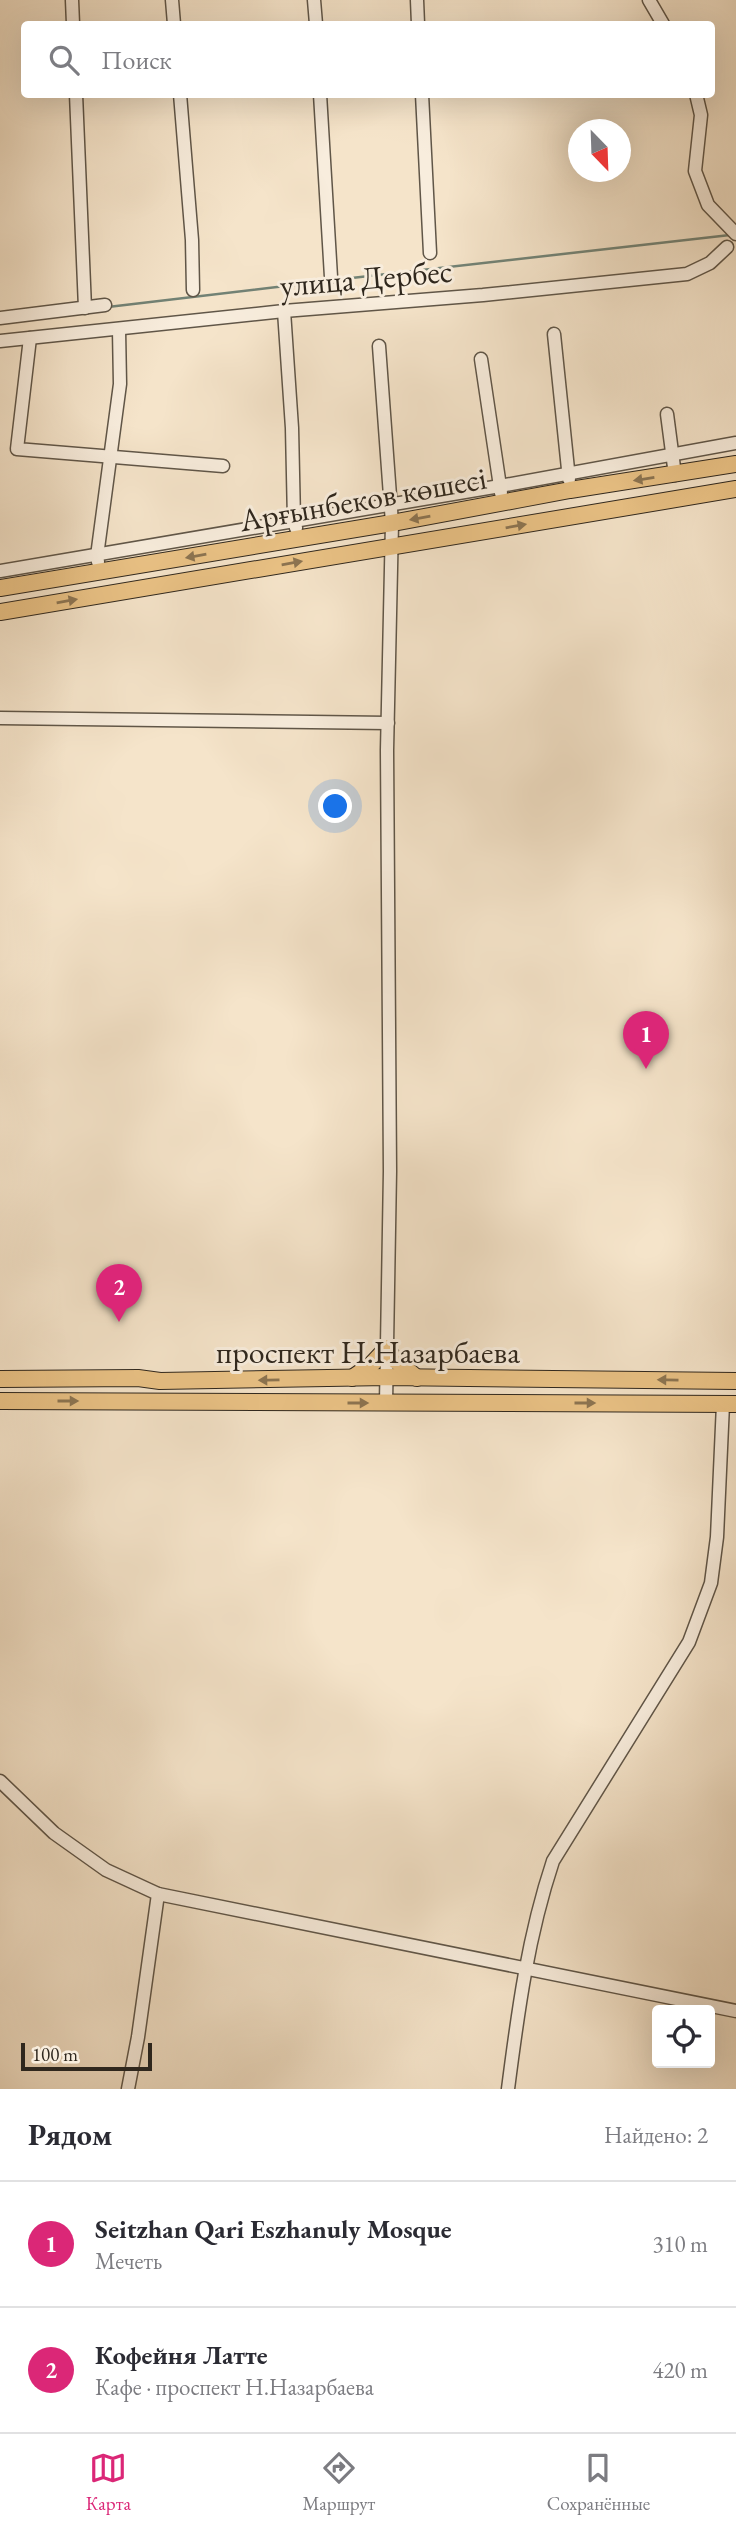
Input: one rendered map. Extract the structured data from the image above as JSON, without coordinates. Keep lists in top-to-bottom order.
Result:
{
  "streets": {
    "main road": ["Арғынбеков көшесі", "проспект Н.Назарбаева"],
    "street": ["улица Дербес"]
  },
  "scale_bar": "100 m",
  "north": "bottom right",
  "page": {
    "search": "Поиск",
    "pins": ["1", "2"],
    "scale": "100 m",
    "heading": ["Рядом", "Найдено: 2"],
    "list": [
      {
        "mark": "1",
        "name": "Seitzhan Qari Eszhanuly Mosque",
        "note": "Мечеть",
        "value": "310 m"
      },
      {
        "mark": "2",
        "name": "Кофейня Латте",
        "note": "Кафе · проспект Н.Назарбаева",
        "value": "420 m"
      }
    ],
    "nav": ["Карта", "Маршрут", "Сохранённые"]
  }
}
